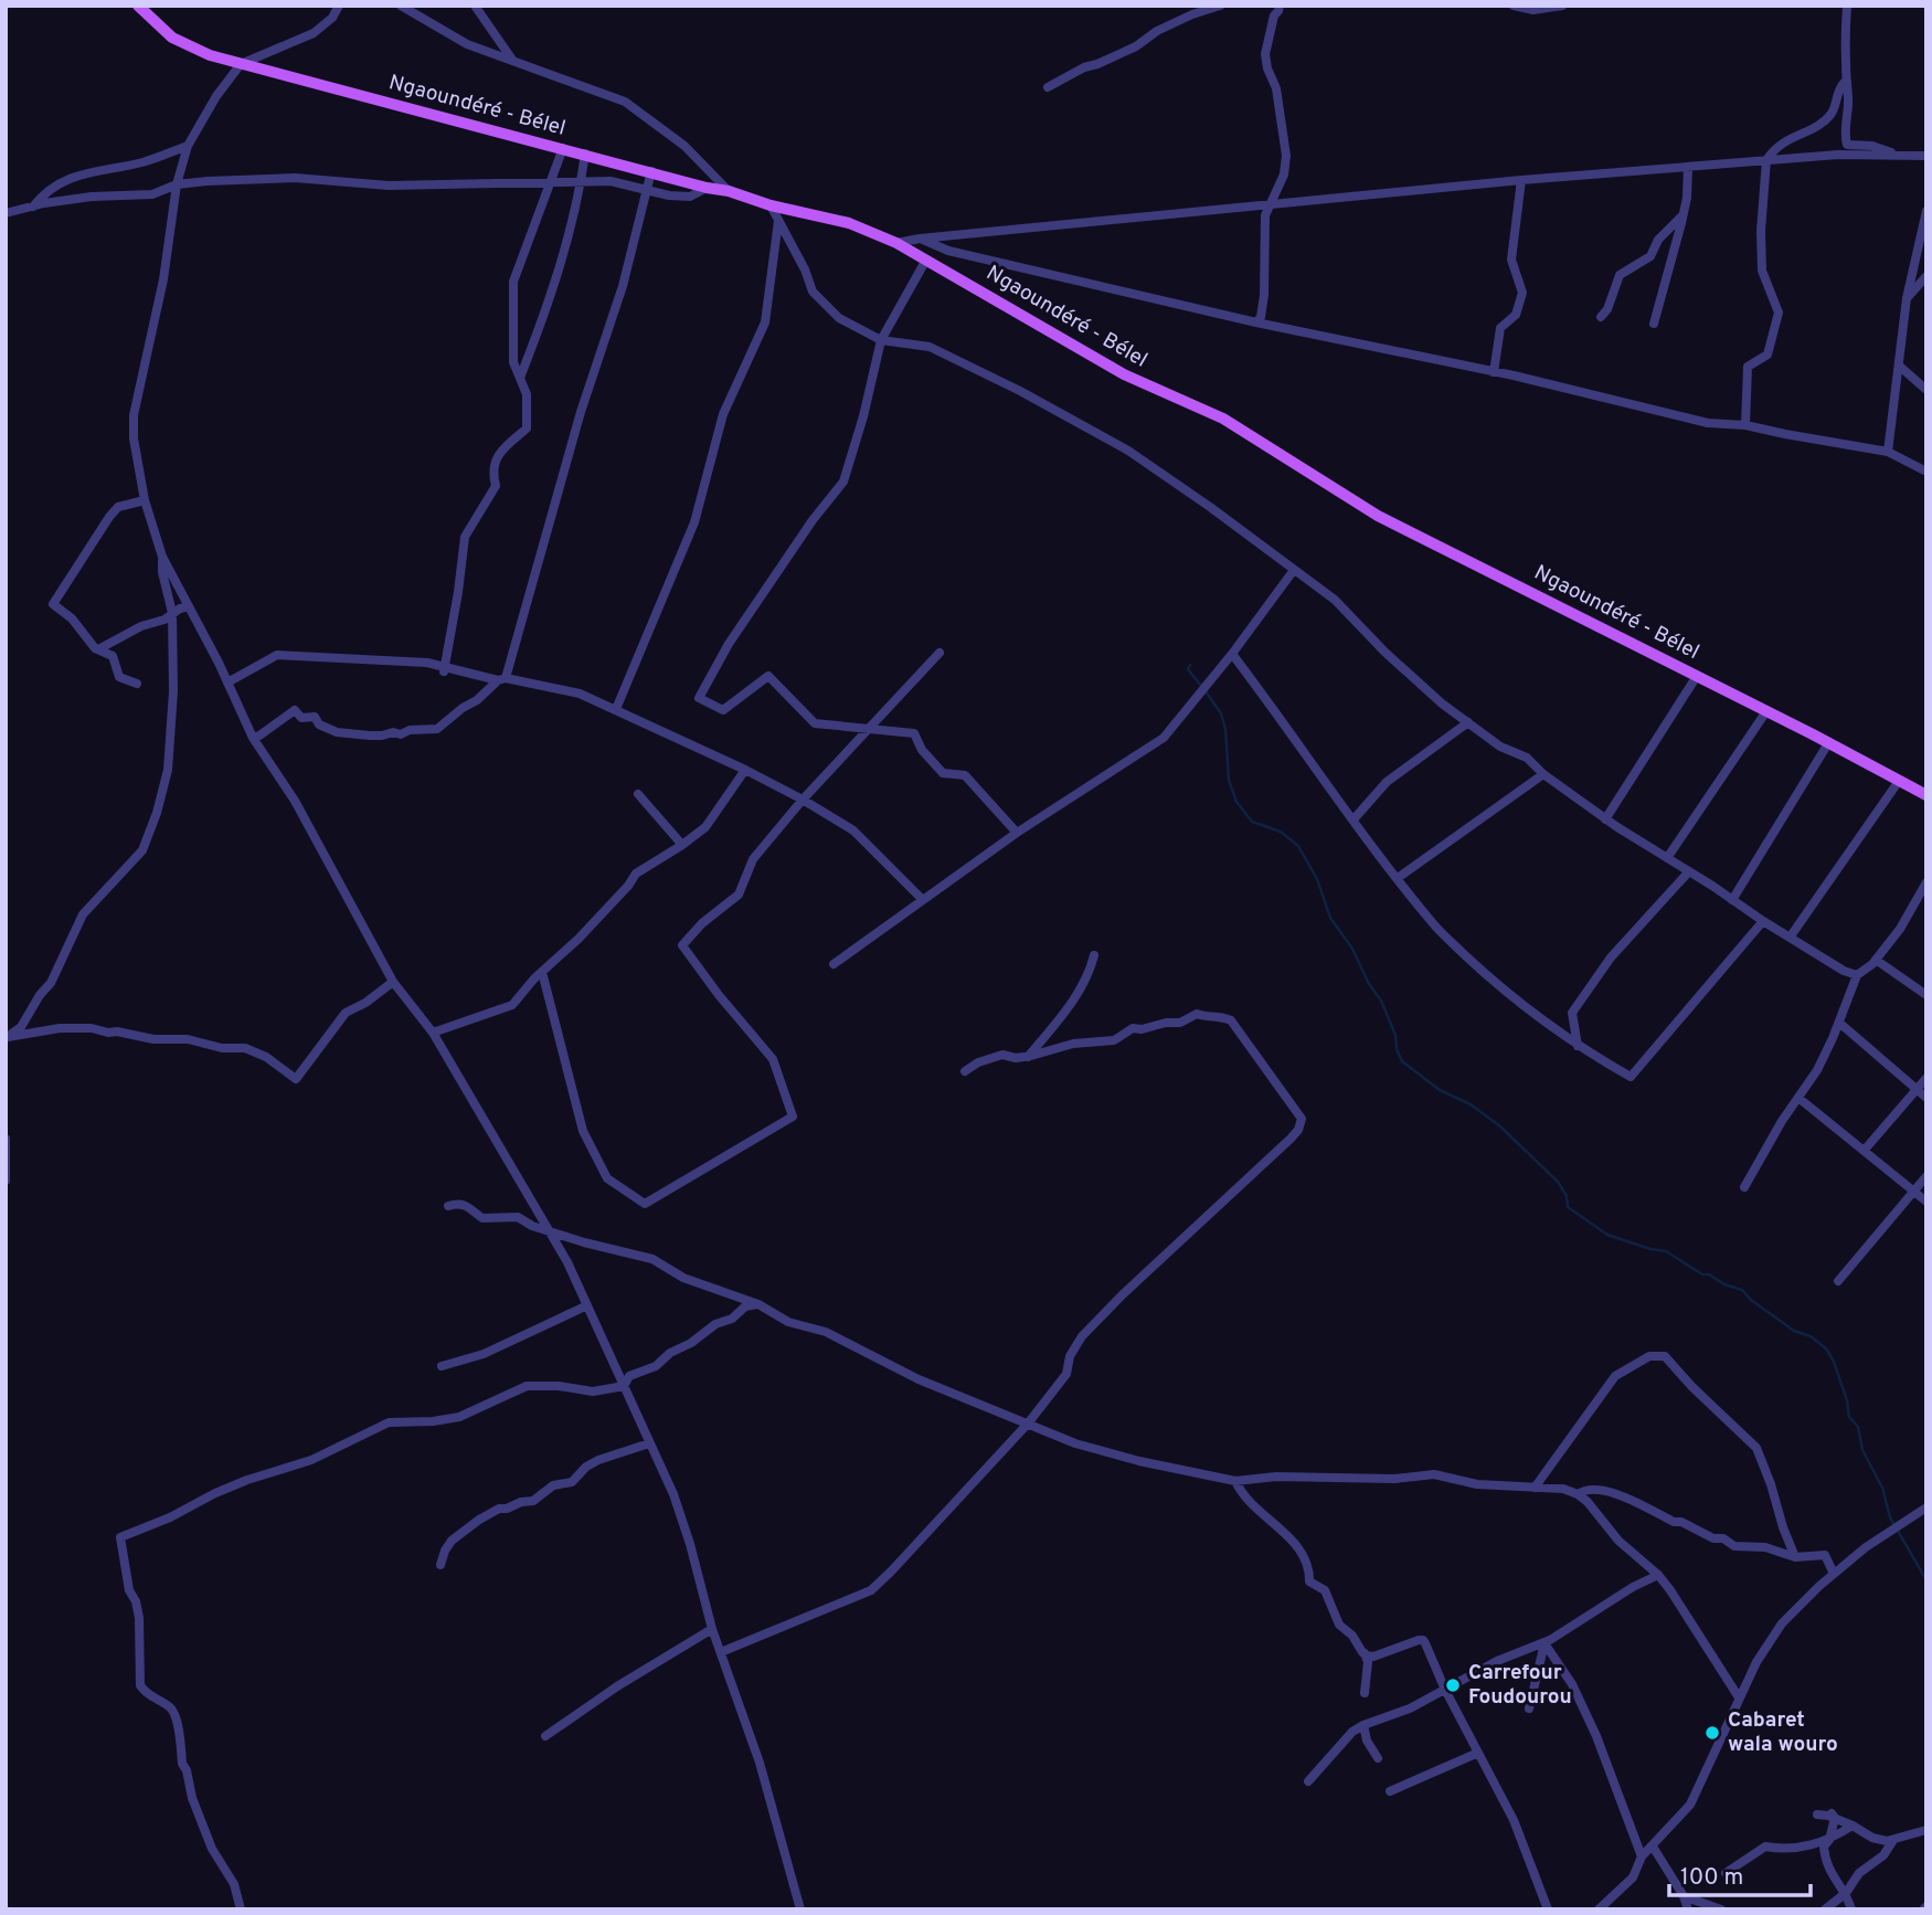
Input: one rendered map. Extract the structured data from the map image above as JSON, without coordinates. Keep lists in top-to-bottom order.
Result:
{
  "streets": {
    "main road": ["Ngaoundéré - Bélel"]
  },
  "places": ["Carrefour Foudourou", "Cabaret wala wouro"],
  "scale_bar": "100 m"
}
